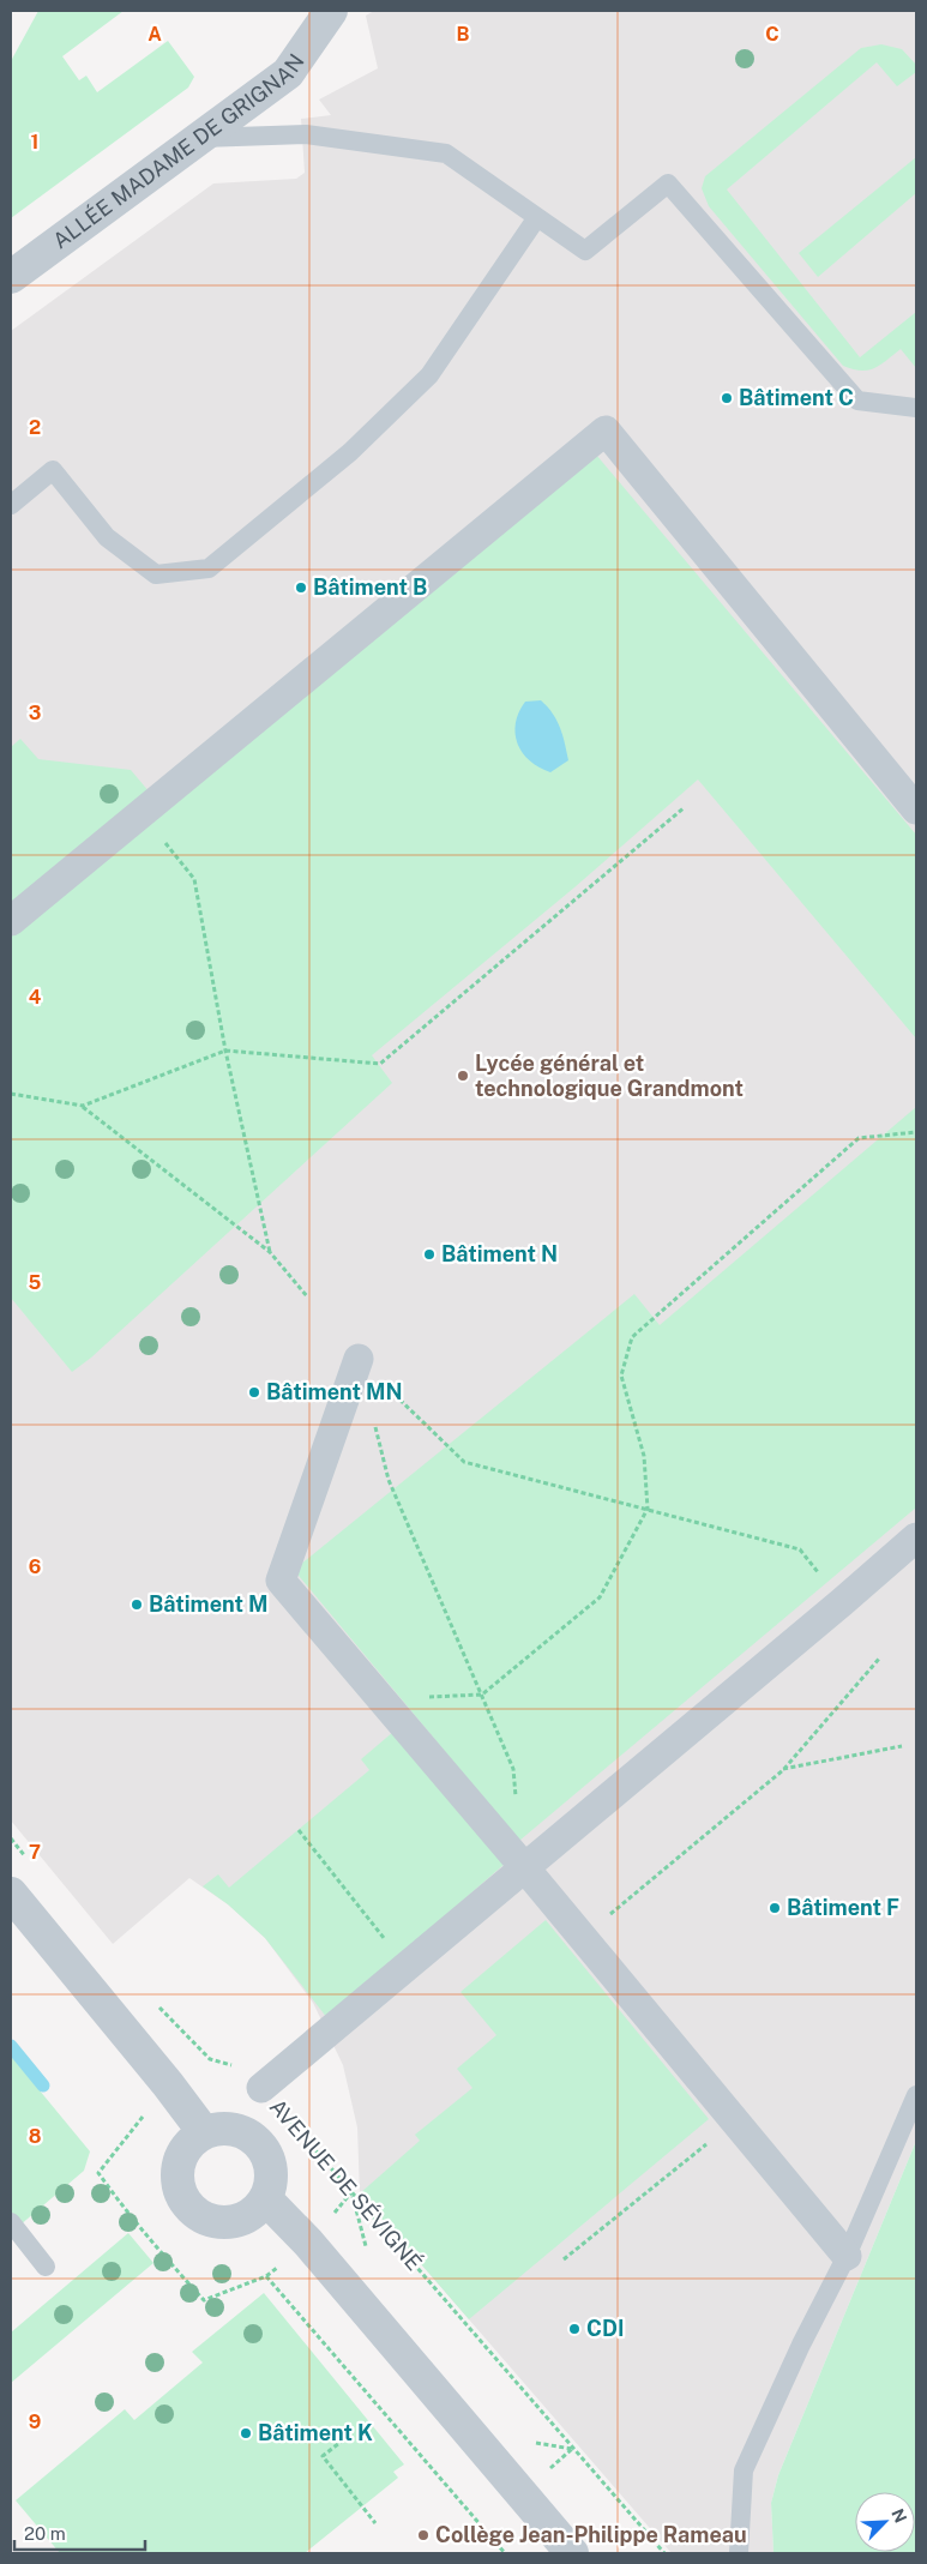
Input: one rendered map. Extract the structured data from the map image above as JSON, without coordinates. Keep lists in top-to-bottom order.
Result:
{
  "streets": {
    "street": ["ALLÉE MADAME DE GRIGNAN"],
    "path": ["AVENUE DE SÉVIGNÉ"]
  },
  "places": [
    "Bâtiment C",
    "Bâtiment B",
    "Lycée général et technologique Grandmont",
    "Bâtiment N",
    "Bâtiment MN",
    "Bâtiment M",
    "Bâtiment F",
    "CDI",
    "Bâtiment K",
    "Collège Jean-Philippe Rameau"
  ],
  "scale_bar": "20 m",
  "north": "top right",
  "grid": {
    "columns": ["A", "B", "C"],
    "rows": [
      "1",
      "2",
      "3",
      "4",
      "5",
      "6",
      "7",
      "8",
      "9"
    ]
  }
}
